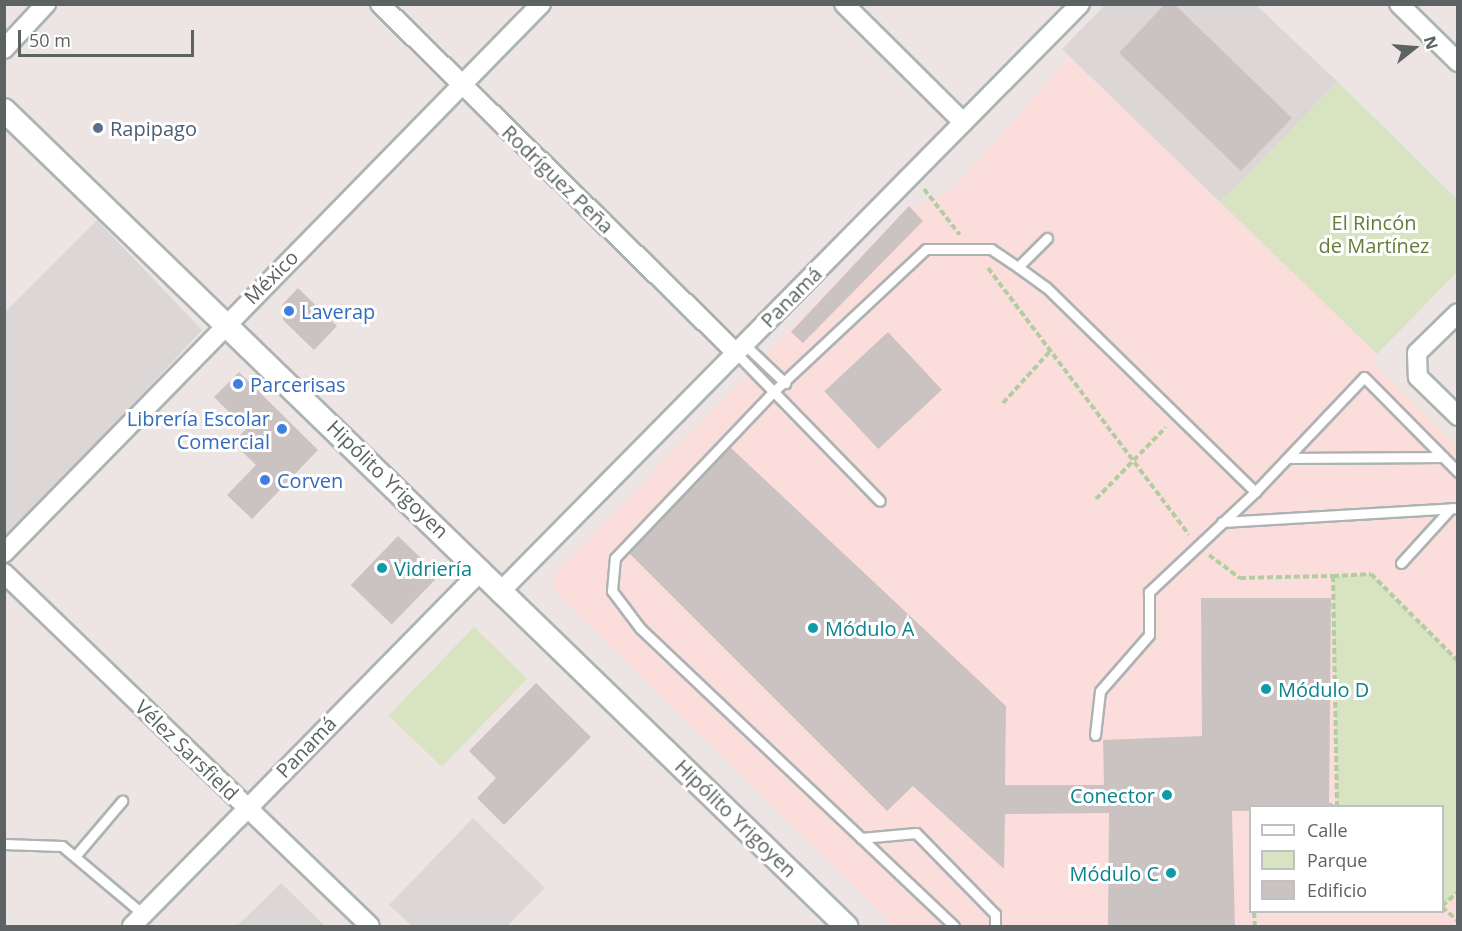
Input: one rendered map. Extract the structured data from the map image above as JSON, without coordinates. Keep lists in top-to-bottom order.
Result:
{
  "streets": {
    "street": [
      "Rodríguez Peña",
      "México",
      "Panamá",
      "Hipólito Yrigoyen",
      "Vélez Sarsfield"
    ]
  },
  "crossings": [
    ["Rodríguez Peña", "México"],
    ["Rodríguez Peña", "Panamá"],
    ["México", "Hipólito Yrigoyen"],
    ["Panamá", "Hipólito Yrigoyen"],
    ["Panamá", "Vélez Sarsfield"]
  ],
  "parks": ["El Rincón de Martínez"],
  "places": [
    "Rapipago",
    "Laverap",
    "Parcerisas",
    "Librería Escolar Comercial",
    "Corven",
    "Vidriería",
    "Módulo A",
    "Módulo D",
    "Conector",
    "Módulo C"
  ],
  "legend": ["Calle", "Parque", "Edificio"],
  "scale_bar": "50 m",
  "north": "right"
}
